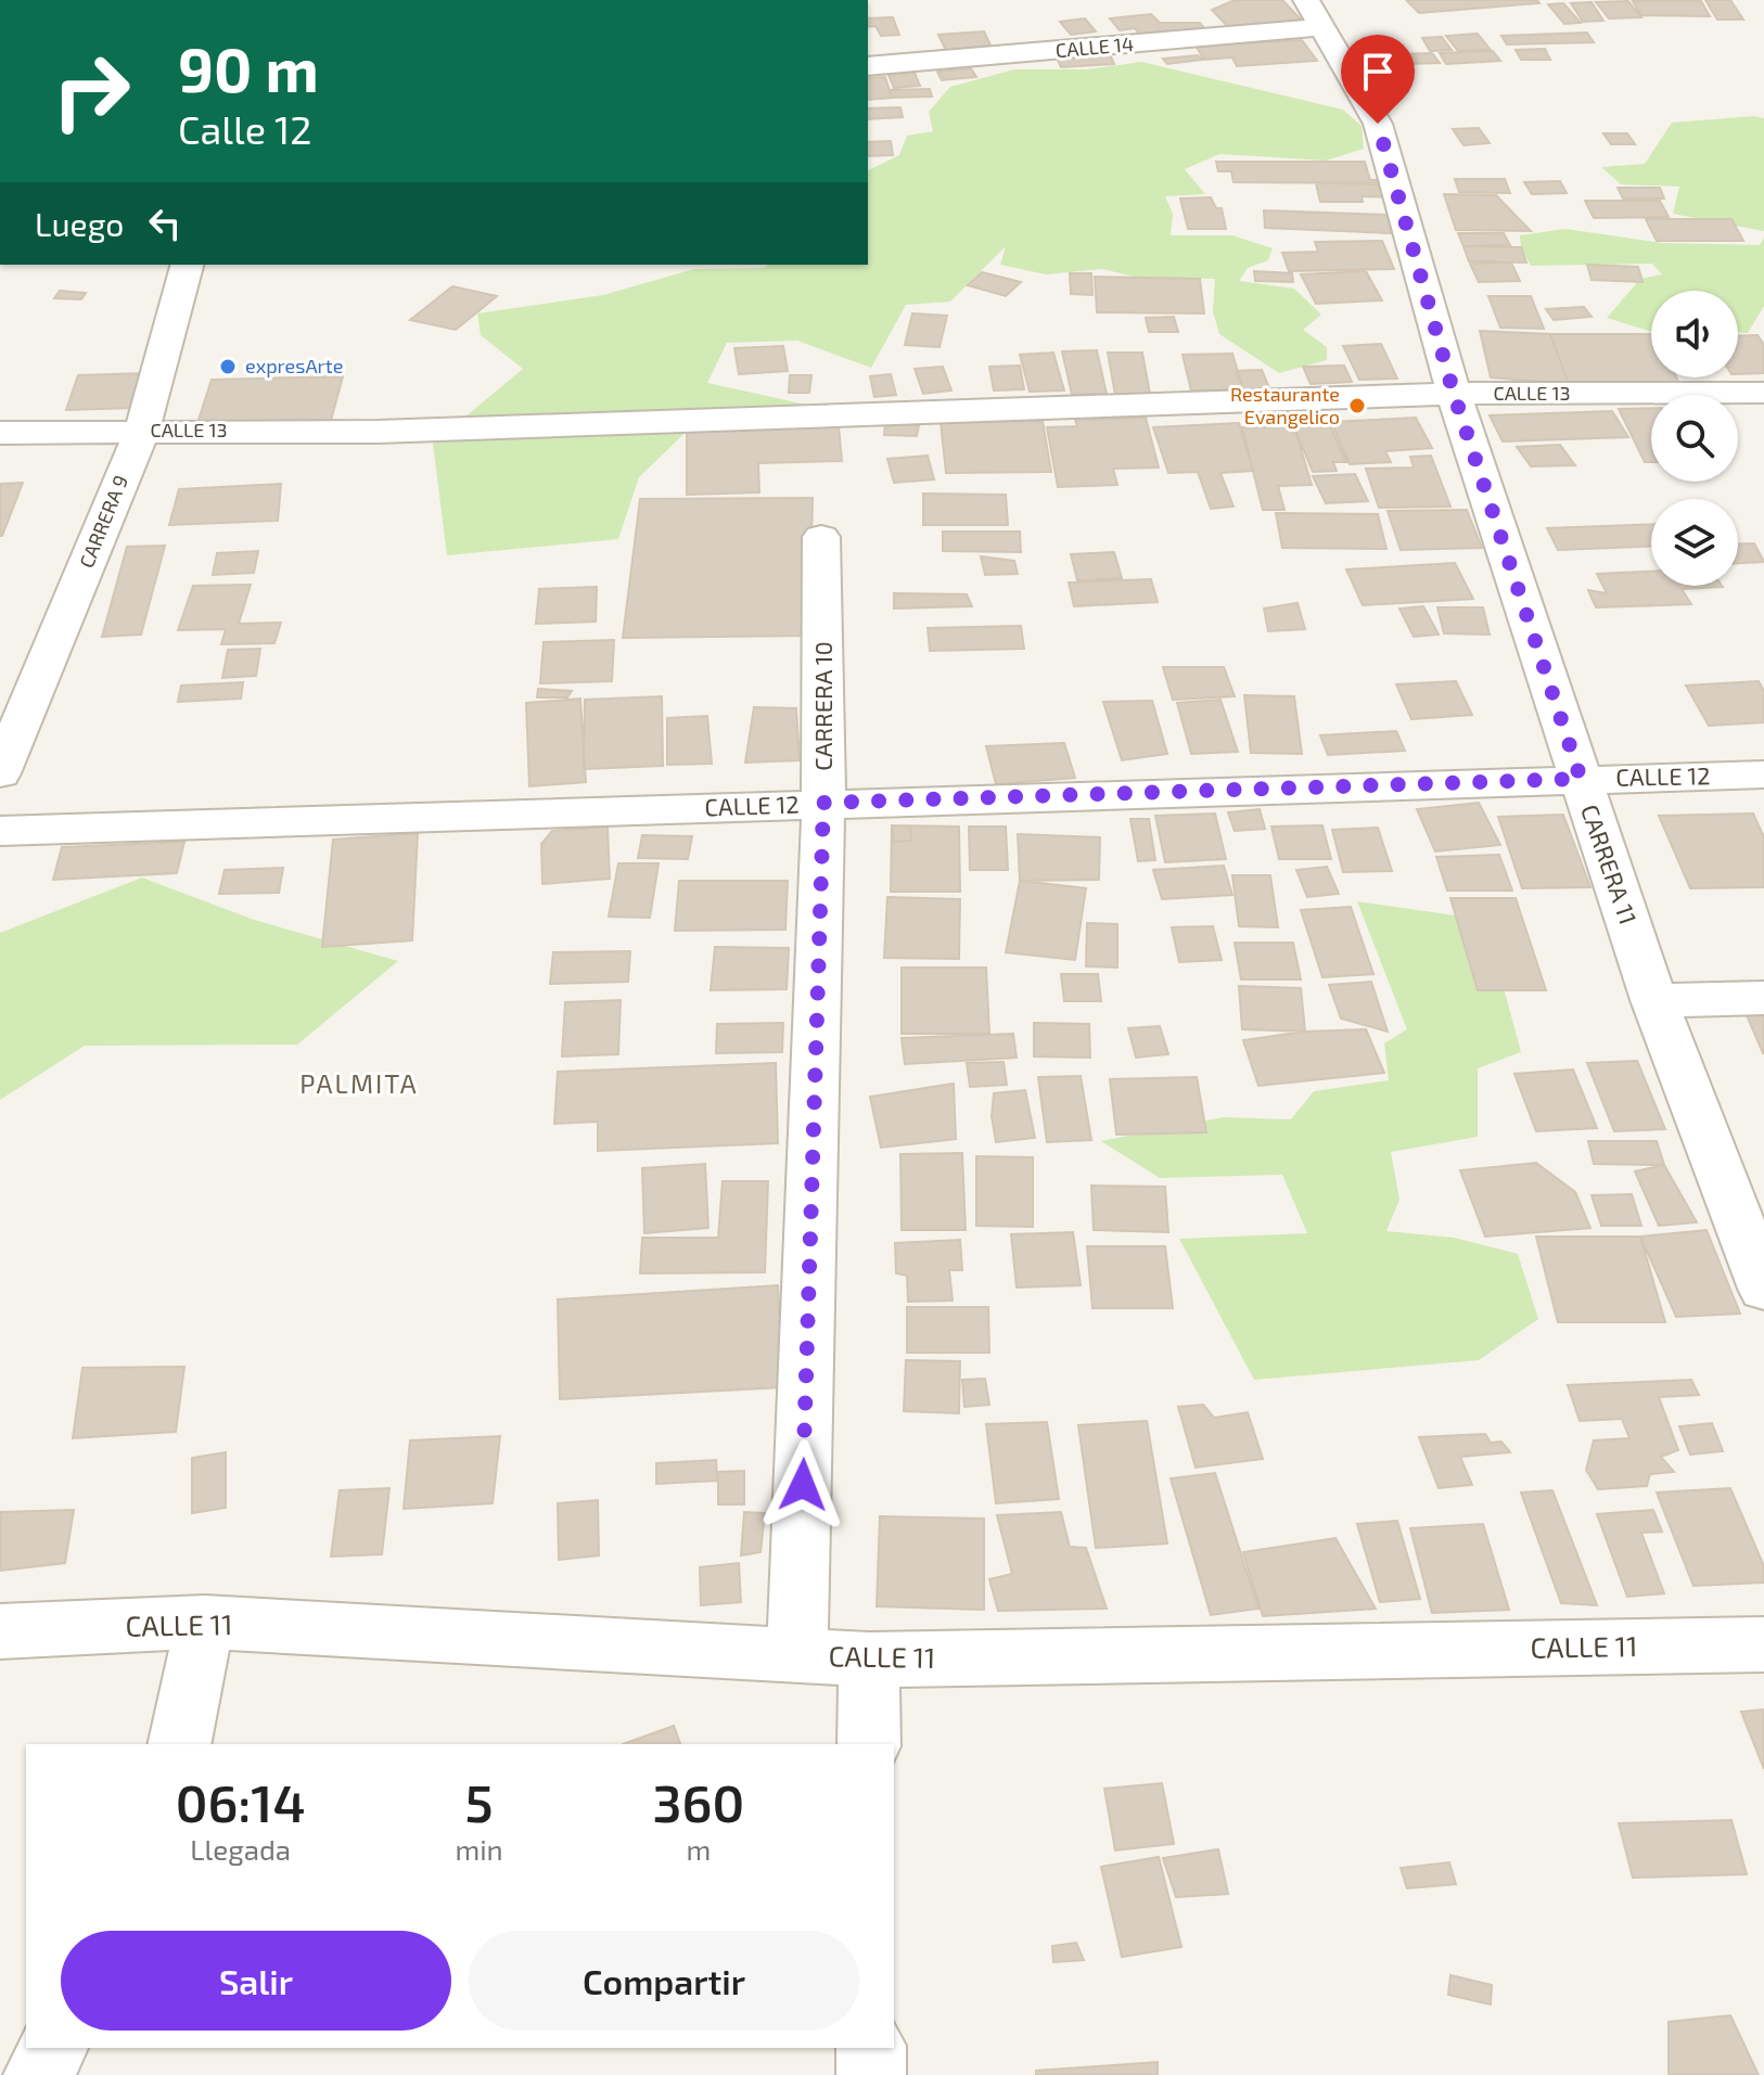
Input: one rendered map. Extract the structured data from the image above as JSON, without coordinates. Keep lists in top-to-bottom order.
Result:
{
  "streets": {
    "street": [
      "CALLE 14",
      "CALLE 13",
      "CARRERA 9",
      "CARRERA 10",
      "CALLE 12",
      "CARRERA 11",
      "CALLE 11"
    ]
  },
  "crossings": [
    ["CALLE 14", "CARRERA 11"],
    ["CALLE 13", "CARRERA 9"],
    ["CALLE 13", "CARRERA 11"],
    ["CARRERA 10", "CALLE 12"],
    ["CARRERA 10", "CALLE 11"],
    ["CALLE 12", "CARRERA 11"]
  ],
  "districts": ["PALMITA"],
  "places": ["expresArte", "Restaurante Evangelico"],
  "page": {
    "turn": ["90 m", "Calle 12"],
    "then": "Luego",
    "eta": [
      "06:14",
      "Llegada",
      "5",
      "min",
      "360",
      "m"
    ],
    "buttons": ["Salir", "Compartir"]
  }
}
